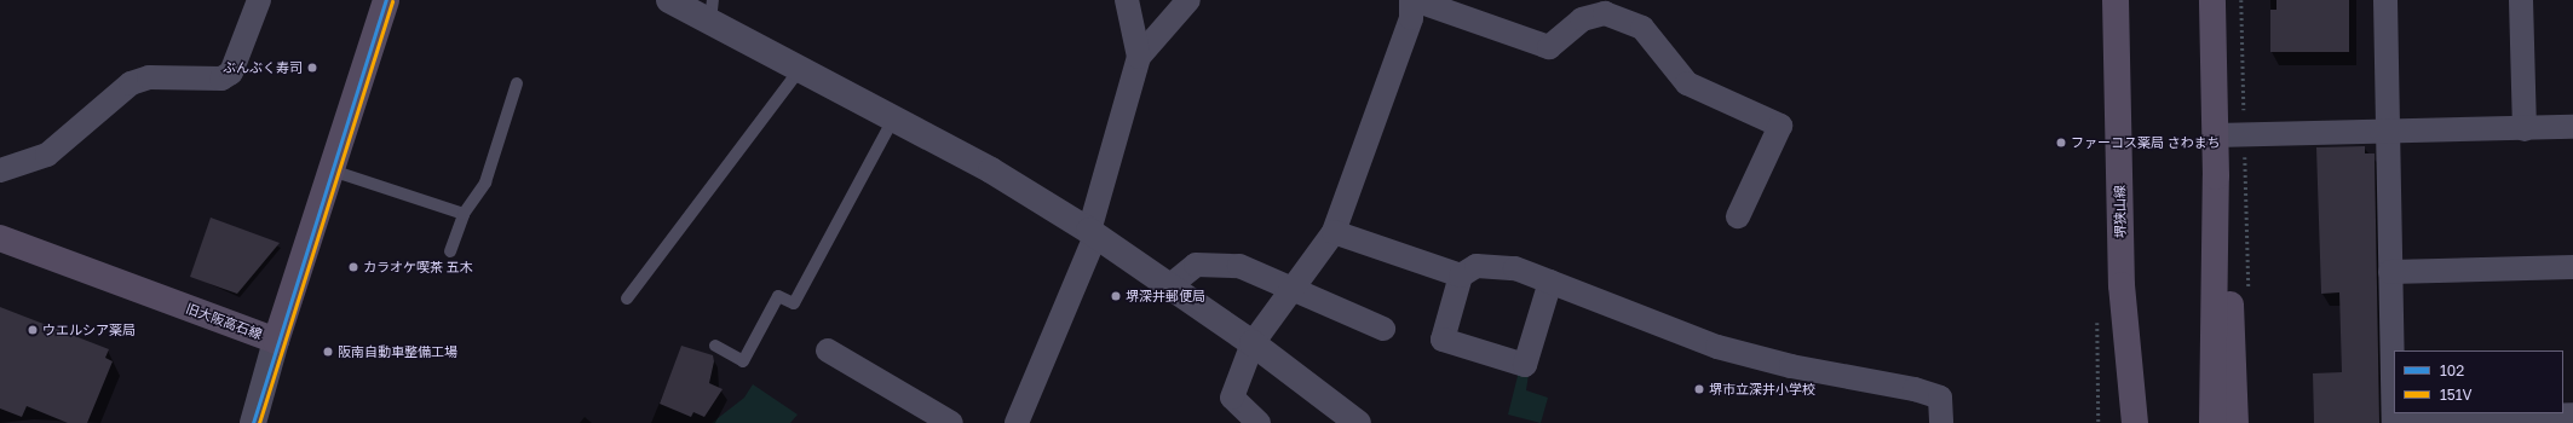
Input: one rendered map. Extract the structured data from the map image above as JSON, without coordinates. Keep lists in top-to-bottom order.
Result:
{
  "streets": {
    "main road": ["堺狭山線", "旧大阪高石線"]
  },
  "places": [
    "ぶんぶく寿司",
    "ファーコス薬局 さわまち",
    "カラオケ喫茶 五木",
    "堺深井郵便局",
    "ウエルシア薬局",
    "阪南自動車整備工場",
    "堺市立深井小学校"
  ],
  "lines": ["transit line 102", "transit line 151V"],
  "legend": ["102", "151V"]
}
